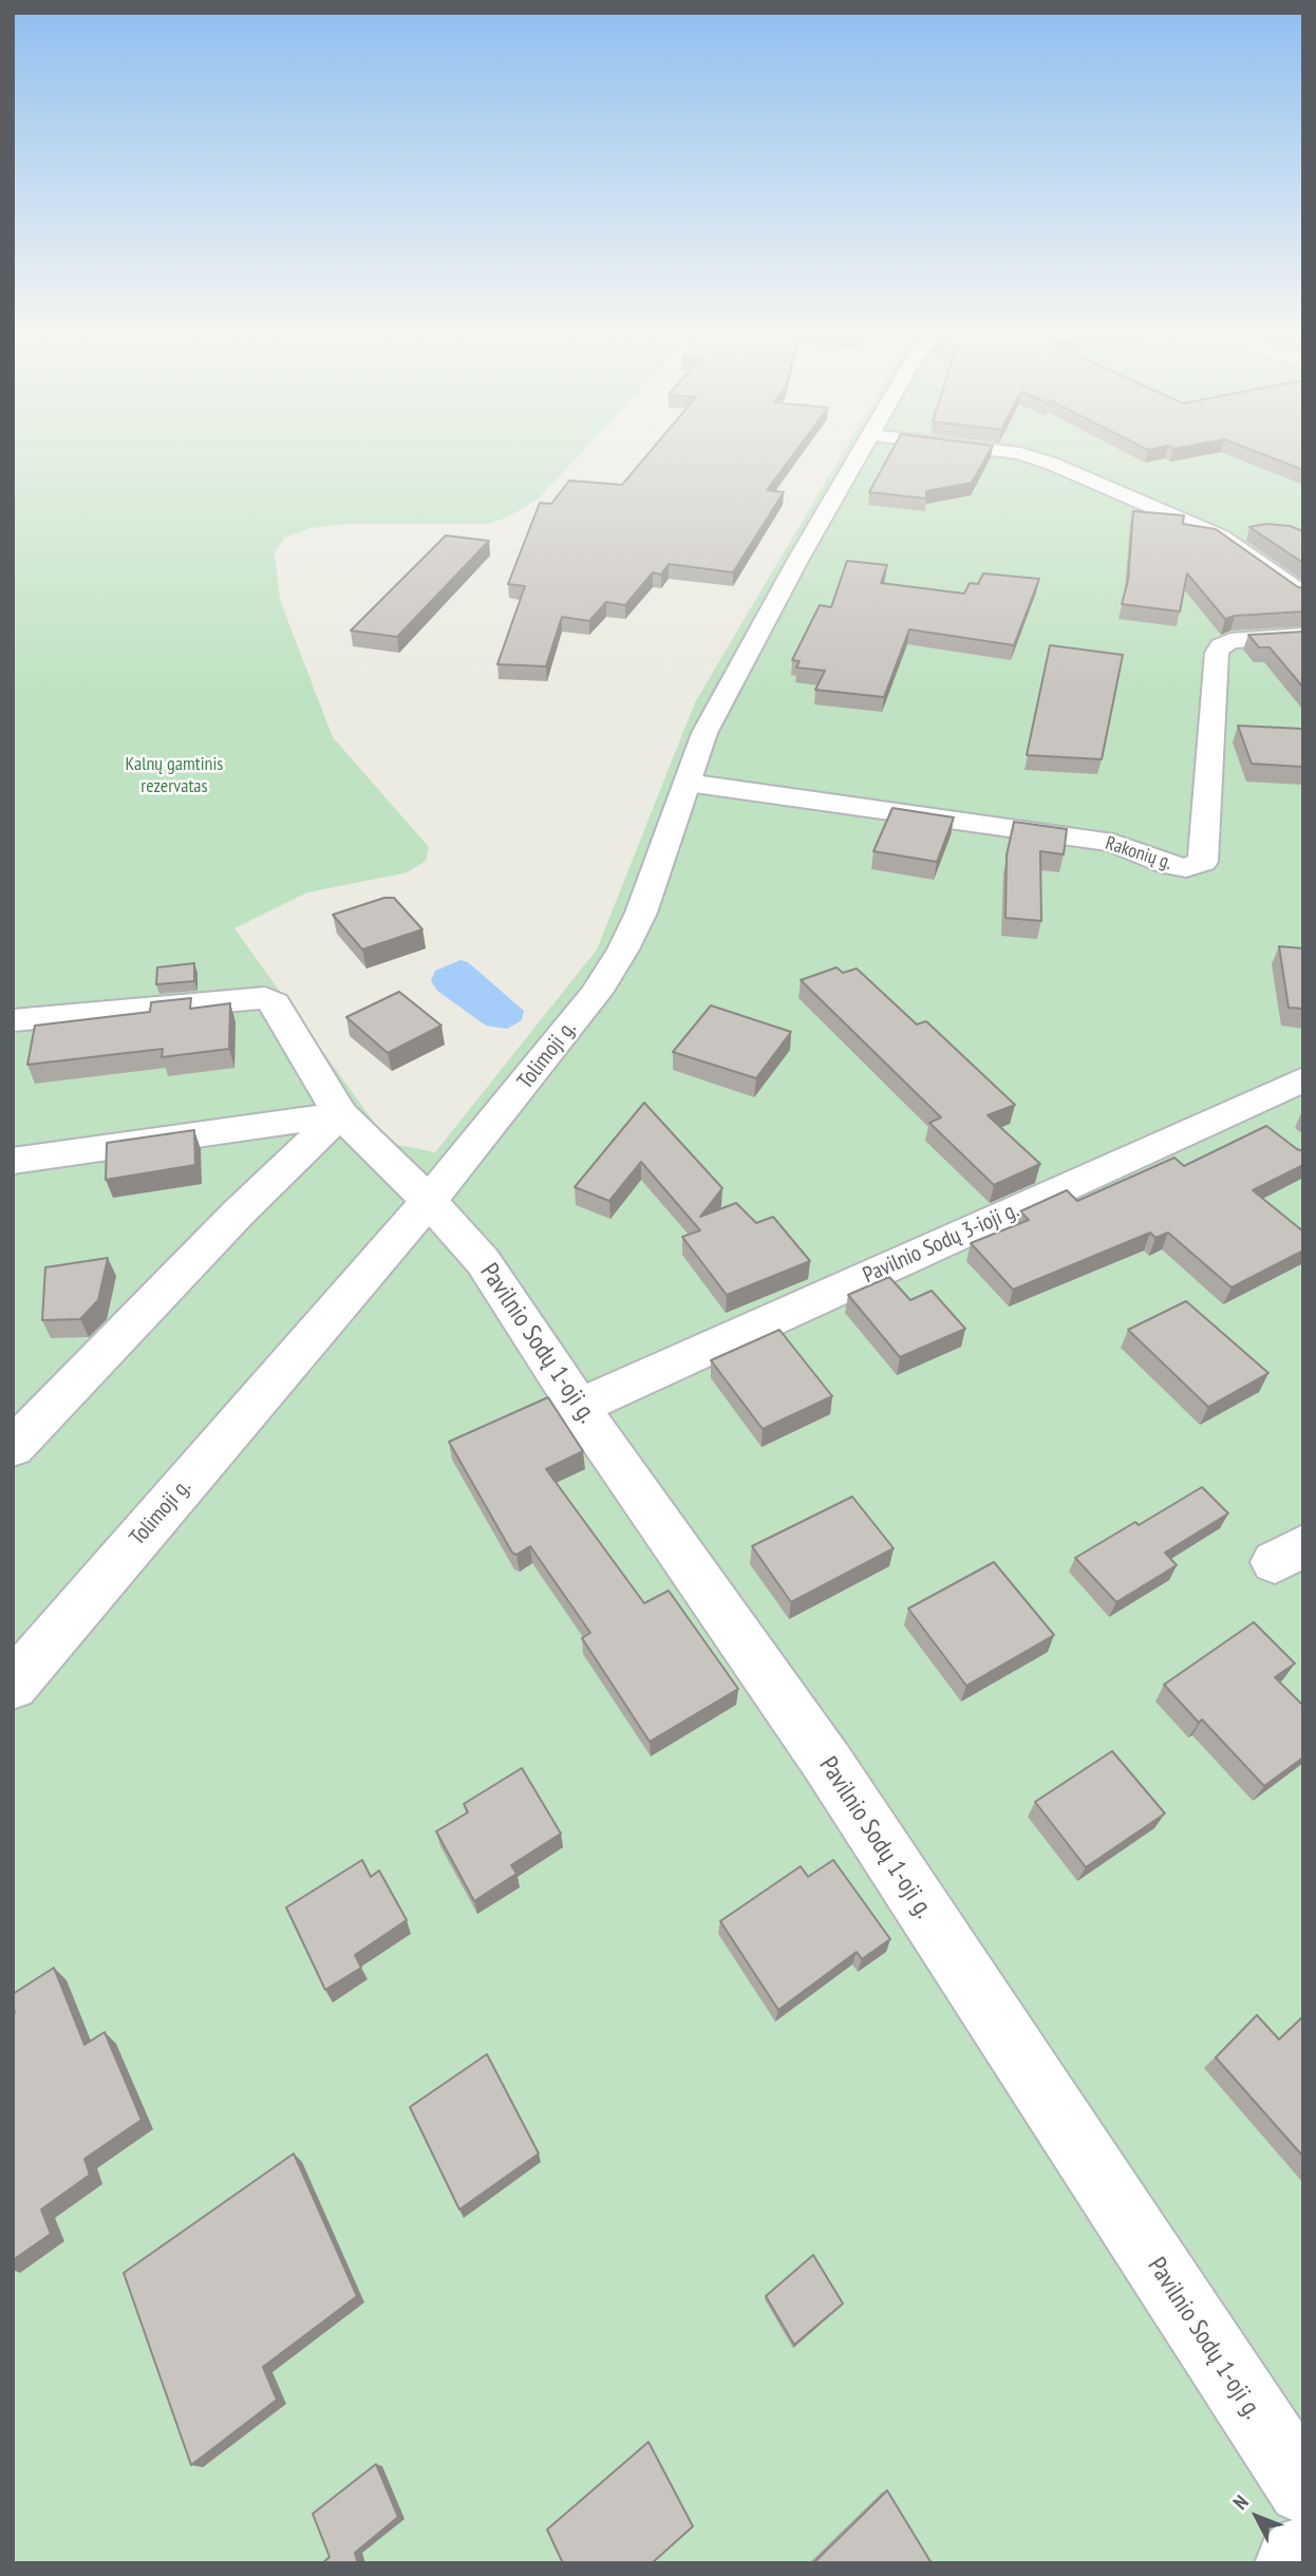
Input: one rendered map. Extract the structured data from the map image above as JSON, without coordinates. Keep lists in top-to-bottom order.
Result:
{
  "streets": {
    "street": [
      "Rakonių g.",
      "Tolimoji g.",
      "Pavilnio Sodų 3-ioji g.",
      "Pavilnio Sodų 1-oji g."
    ]
  },
  "crossings": [
    ["Rakonių g.", "Tolimoji g."],
    ["Tolimoji g.", "Pavilnio Sodų 1-oji g."],
    ["Pavilnio Sodų 3-ioji g.", "Pavilnio Sodų 1-oji g."]
  ],
  "parks": ["Kalnų gamtinis rezervatas"],
  "north": "top left"
}
